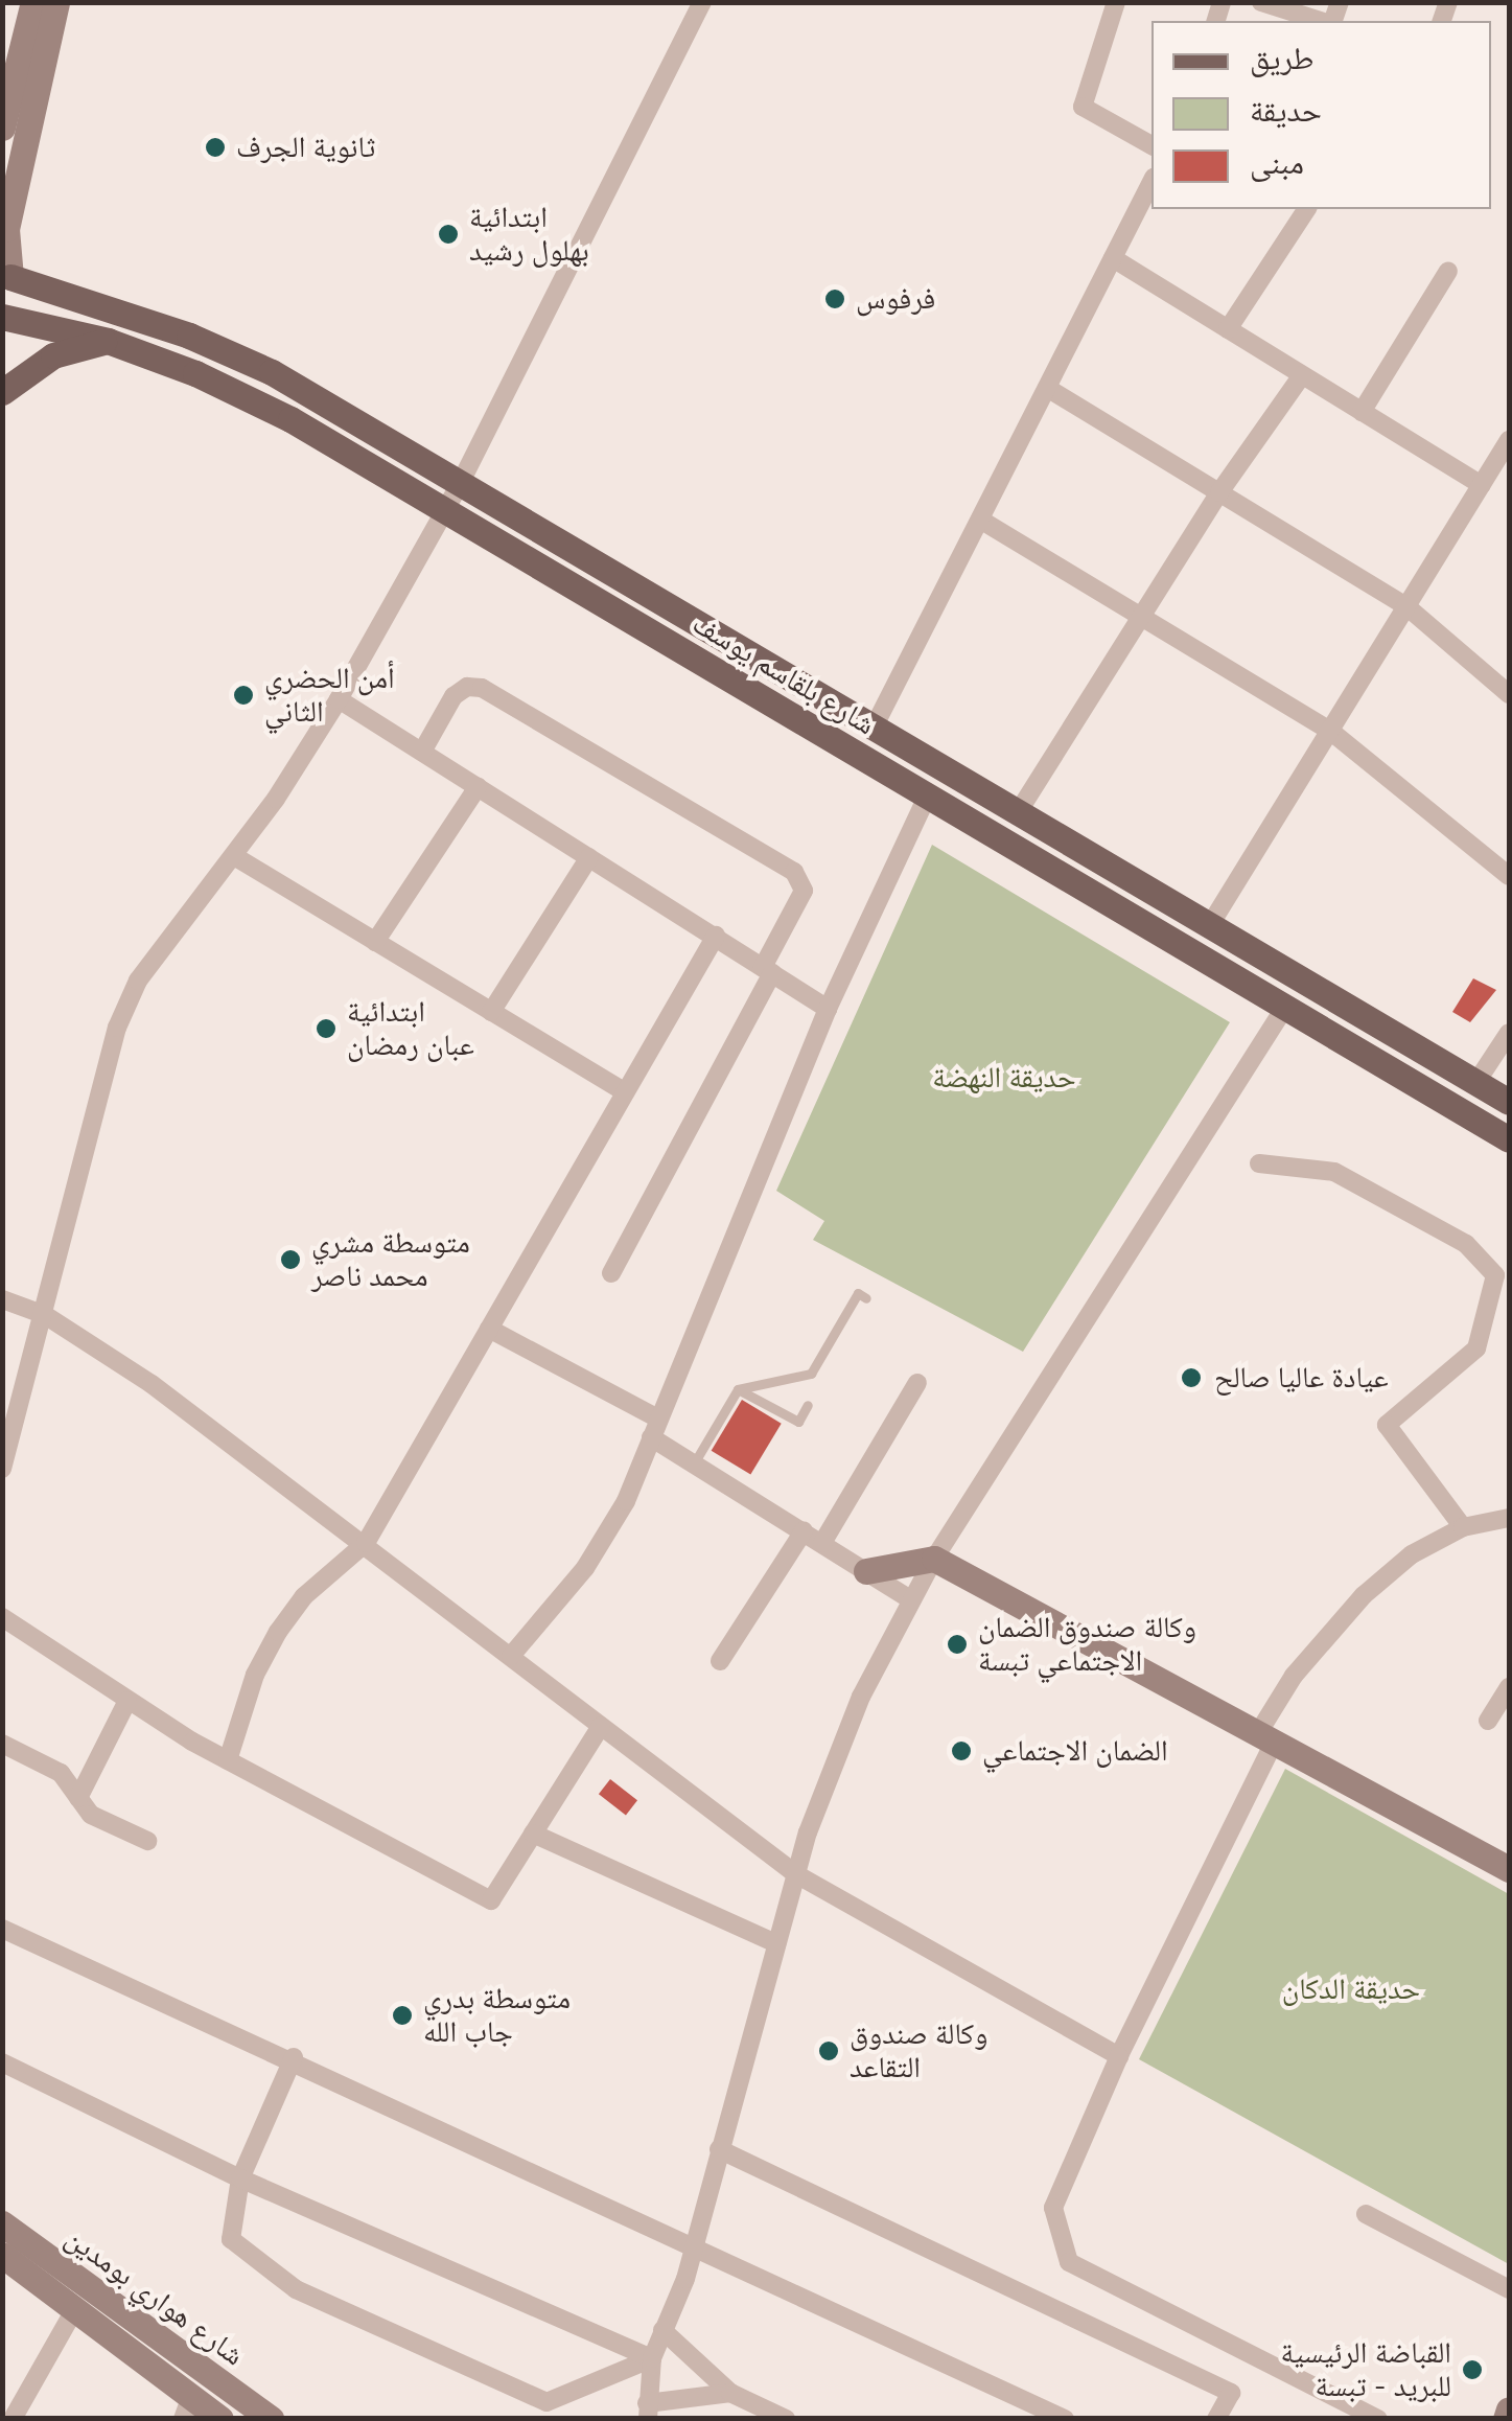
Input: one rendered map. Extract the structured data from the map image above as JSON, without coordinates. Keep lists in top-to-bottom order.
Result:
{
  "streets": {
    "main road": ["شارع بلقاسم يوسف", "شارع هواري بومدين"]
  },
  "parks": ["حديقة النهضة", "حديقة الدكان"],
  "places": [
    "ثانوية الجرف",
    "ابتدائية بهلول رشيد",
    "فرفوس",
    "أمن الحضري الثاني",
    "ابتدائية عبان رمضان",
    "متوسطة مشري محمد ناصر",
    "عيادة عاليا صالح",
    "وكالة صندوق الضمان الاجتماعي تبسة",
    "الضمان الاجتماعي",
    "متوسطة بدري جاب الله",
    "وكالة صندوق التقاعد",
    "القباضة الرئيسية للبريد - تبسة"
  ],
  "legend": ["طريق", "حديقة", "مبنى"]
}
